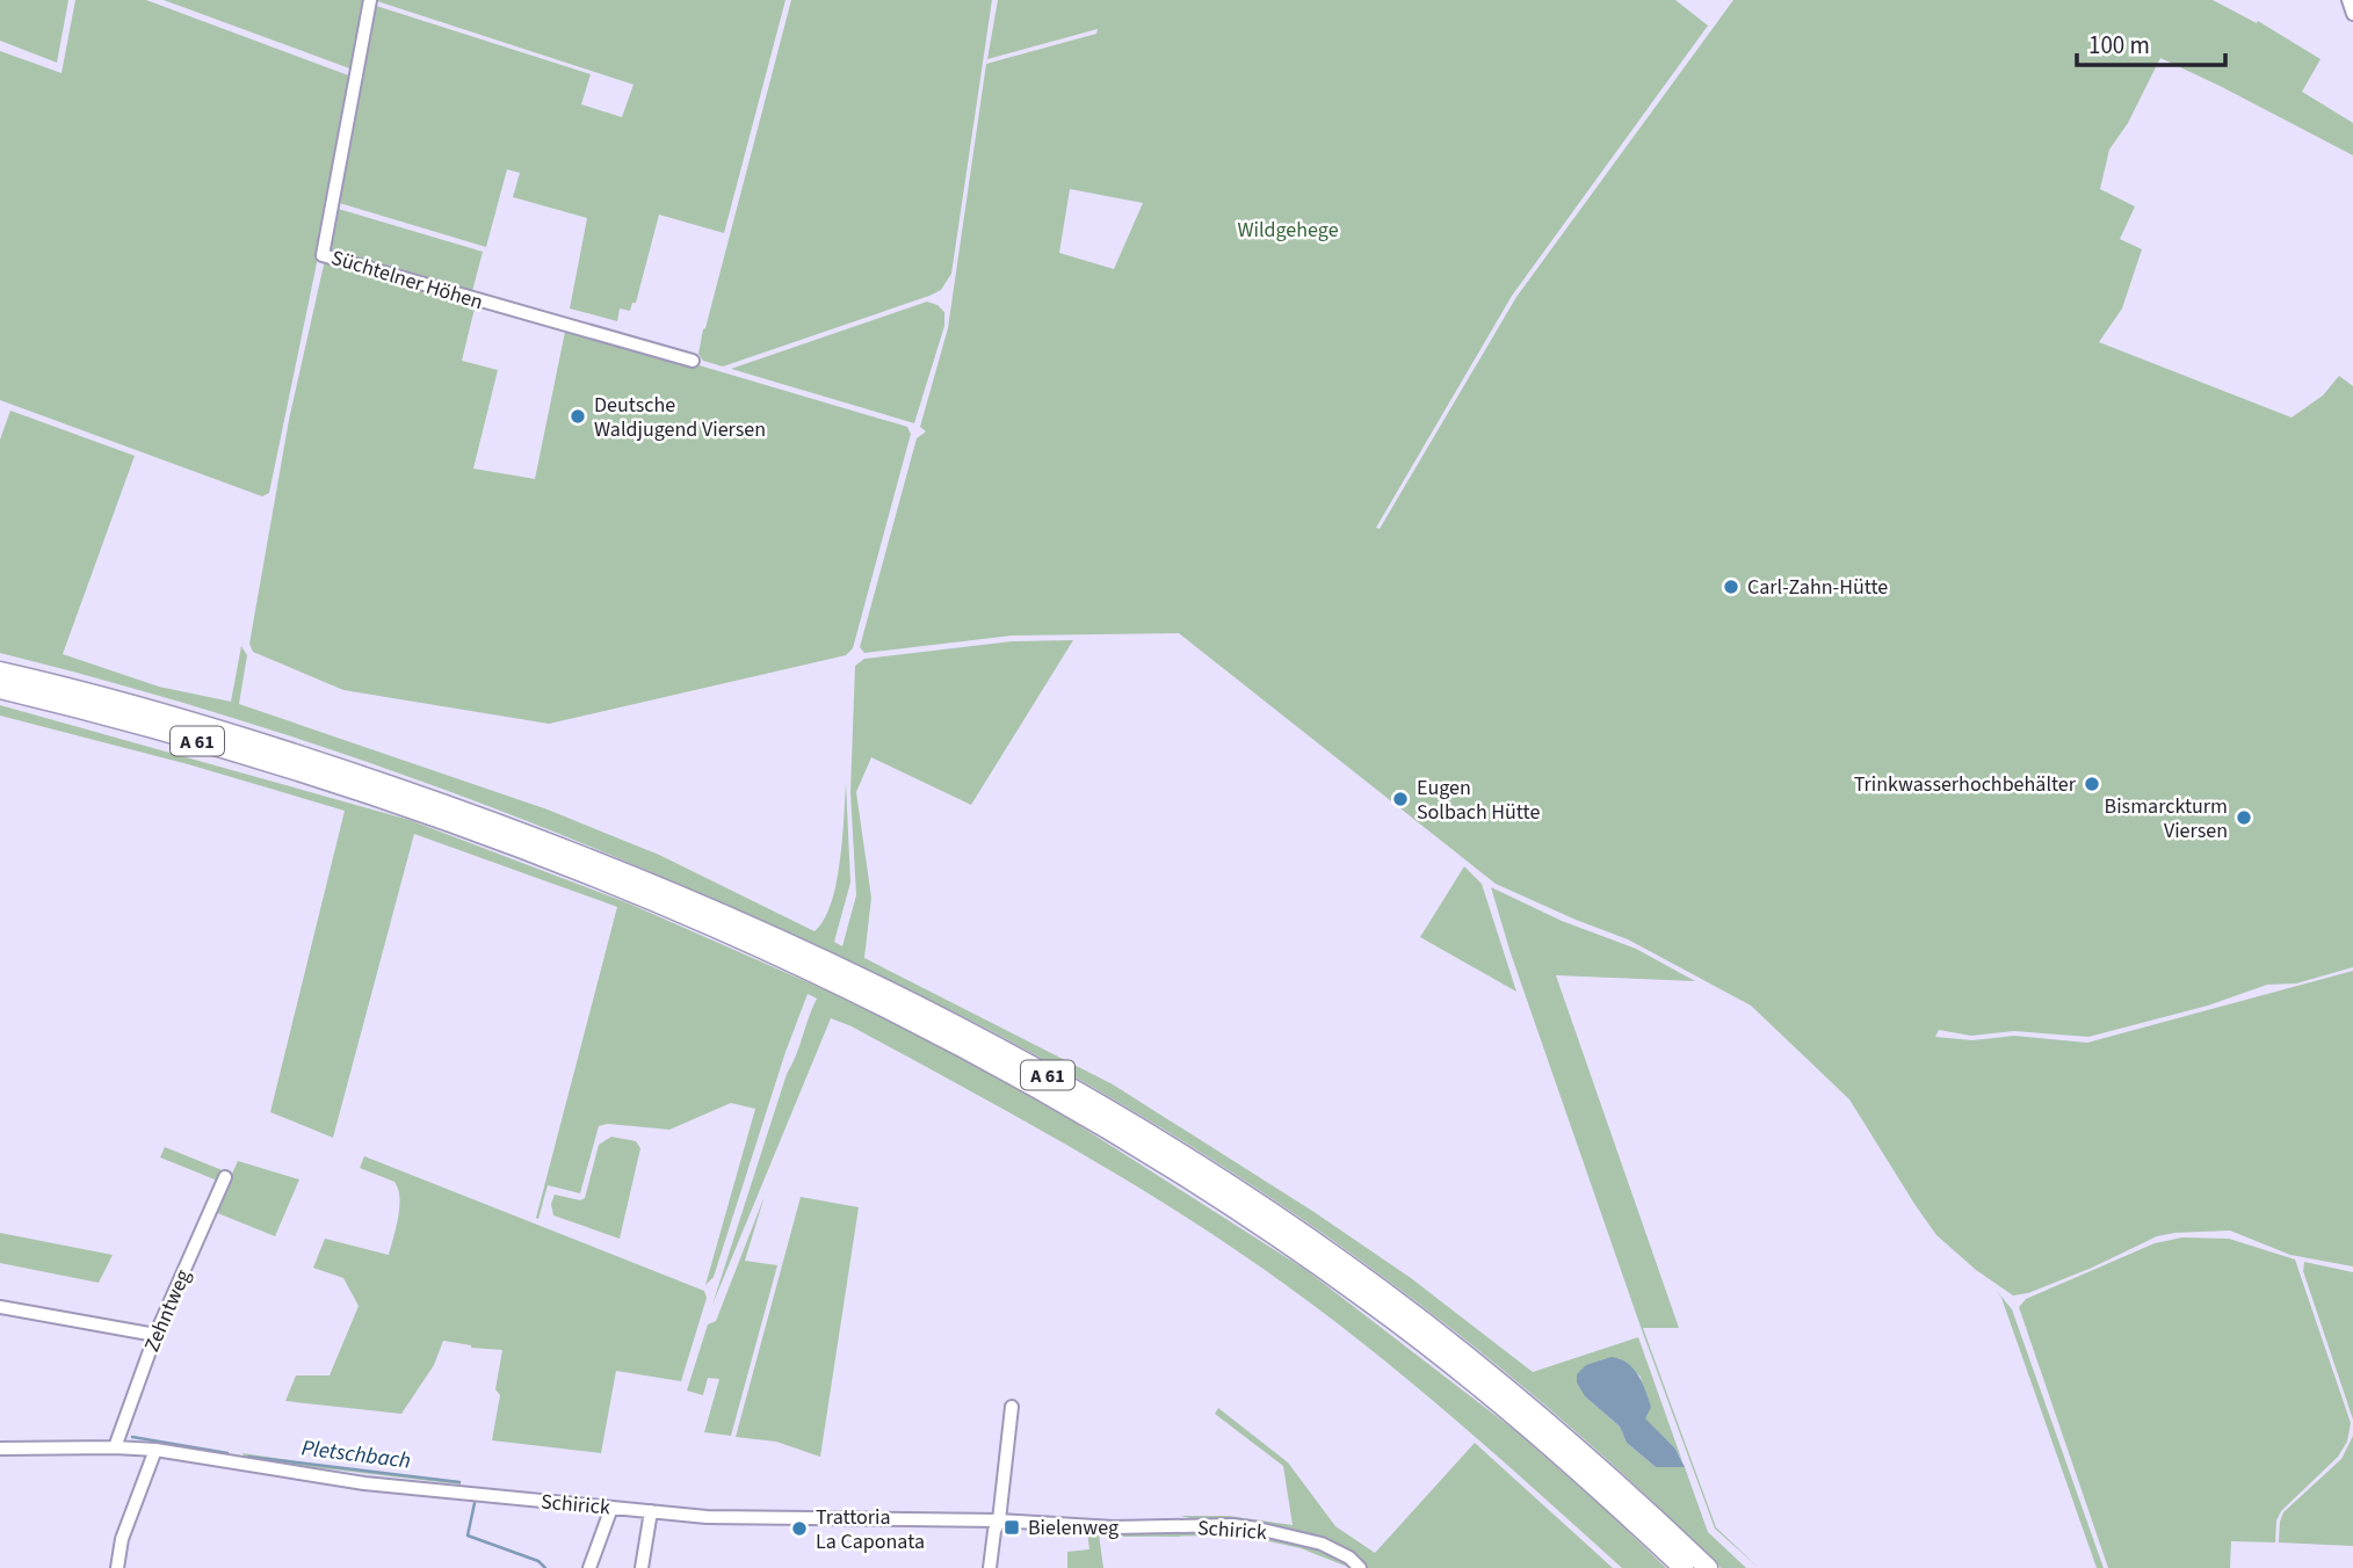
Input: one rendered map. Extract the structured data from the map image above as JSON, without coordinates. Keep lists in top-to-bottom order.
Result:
{
  "streets": {
    "highway": ["A 61"],
    "street": ["Süchtelner Höhen", "Zehntweg", "Schirick"]
  },
  "crossings": [
    ["Zehntweg", "Schirick"]
  ],
  "water": ["Pletschbach"],
  "parks": ["Wildgehege"],
  "places": {
    "other": [
      "Deutsche Waldjugend Viersen",
      "Carl-Zahn-Hütte",
      "Trinkwasserhochbehälter",
      "Eugen Solbach Hütte",
      "Bismarckturm Viersen",
      "Trattoria La Caponata"
    ],
    "transit": ["Bielenweg"]
  },
  "scale_bar": "100 m"
}
